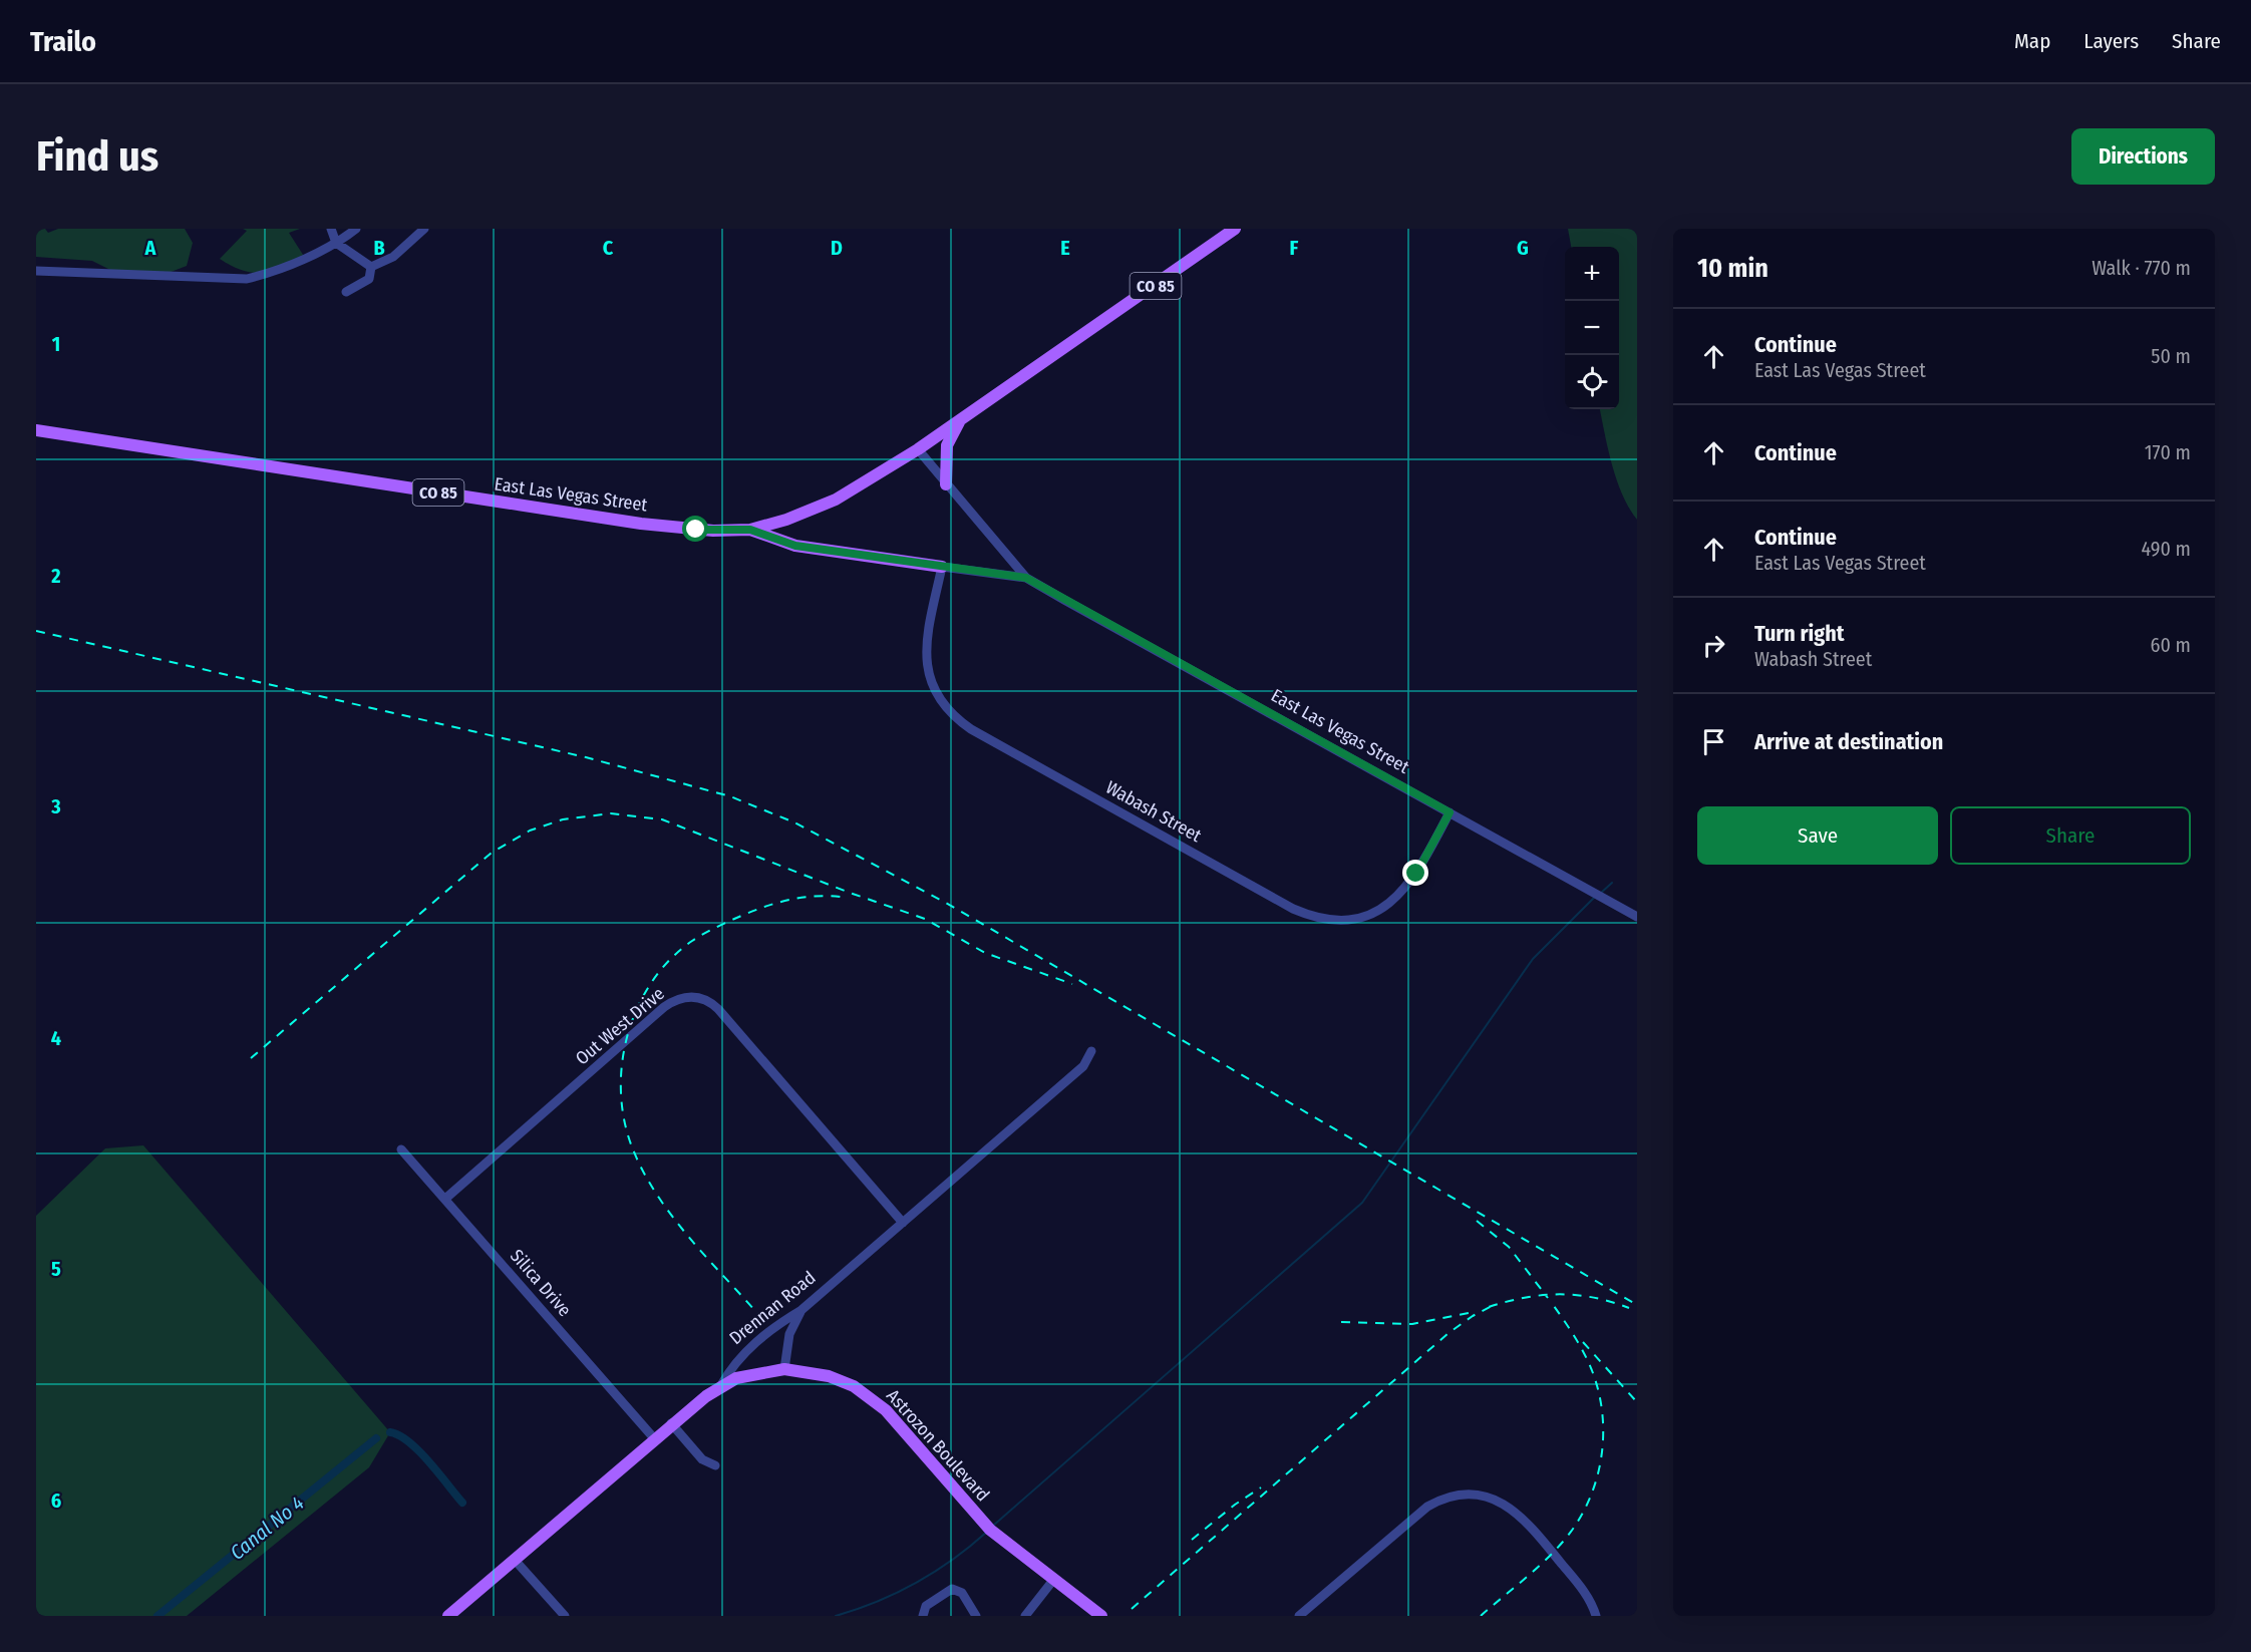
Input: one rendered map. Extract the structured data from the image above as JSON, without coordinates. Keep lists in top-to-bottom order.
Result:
{
  "streets": {
    "main road": [
      "CO 85",
      "East Las Vegas Street",
      "Drennan Road",
      "Astrozon Boulevard"
    ],
    "street": ["Wabash Street", "Out West Drive", "Silica Drive"]
  },
  "crossings": [
    ["CO 85", "East Las Vegas Street"],
    ["East Las Vegas Street", "Wabash Street"],
    ["Out West Drive", "Silica Drive"],
    ["Out West Drive", "Drennan Road"],
    ["Silica Drive", "Drennan Road"],
    ["Drennan Road", "Astrozon Boulevard"]
  ],
  "water": ["Canal No 4"],
  "page": {
    "header": "Trailo",
    "nav": ["Map", "Layers", "Share"],
    "buttons": [
      "Directions",
      ["Save", "Share"]
    ],
    "title": "Find us",
    "heading": ["10 min", "Walk · 770 m"],
    "map_buttons": ["+", "−"],
    "list": [
      ["Continue", "East Las Vegas Street", "50 m"],
      ["Continue", "170 m"],
      ["Continue", "East Las Vegas Street", "490 m"],
      ["Turn right", "Wabash Street", "60 m"],
      "Arrive at destination"
    ]
  },
  "grid": {
    "columns": [
      "A",
      "B",
      "C",
      "D",
      "E",
      "F",
      "G"
    ],
    "rows": [
      "1",
      "2",
      "3",
      "4",
      "5",
      "6"
    ]
  }
}
